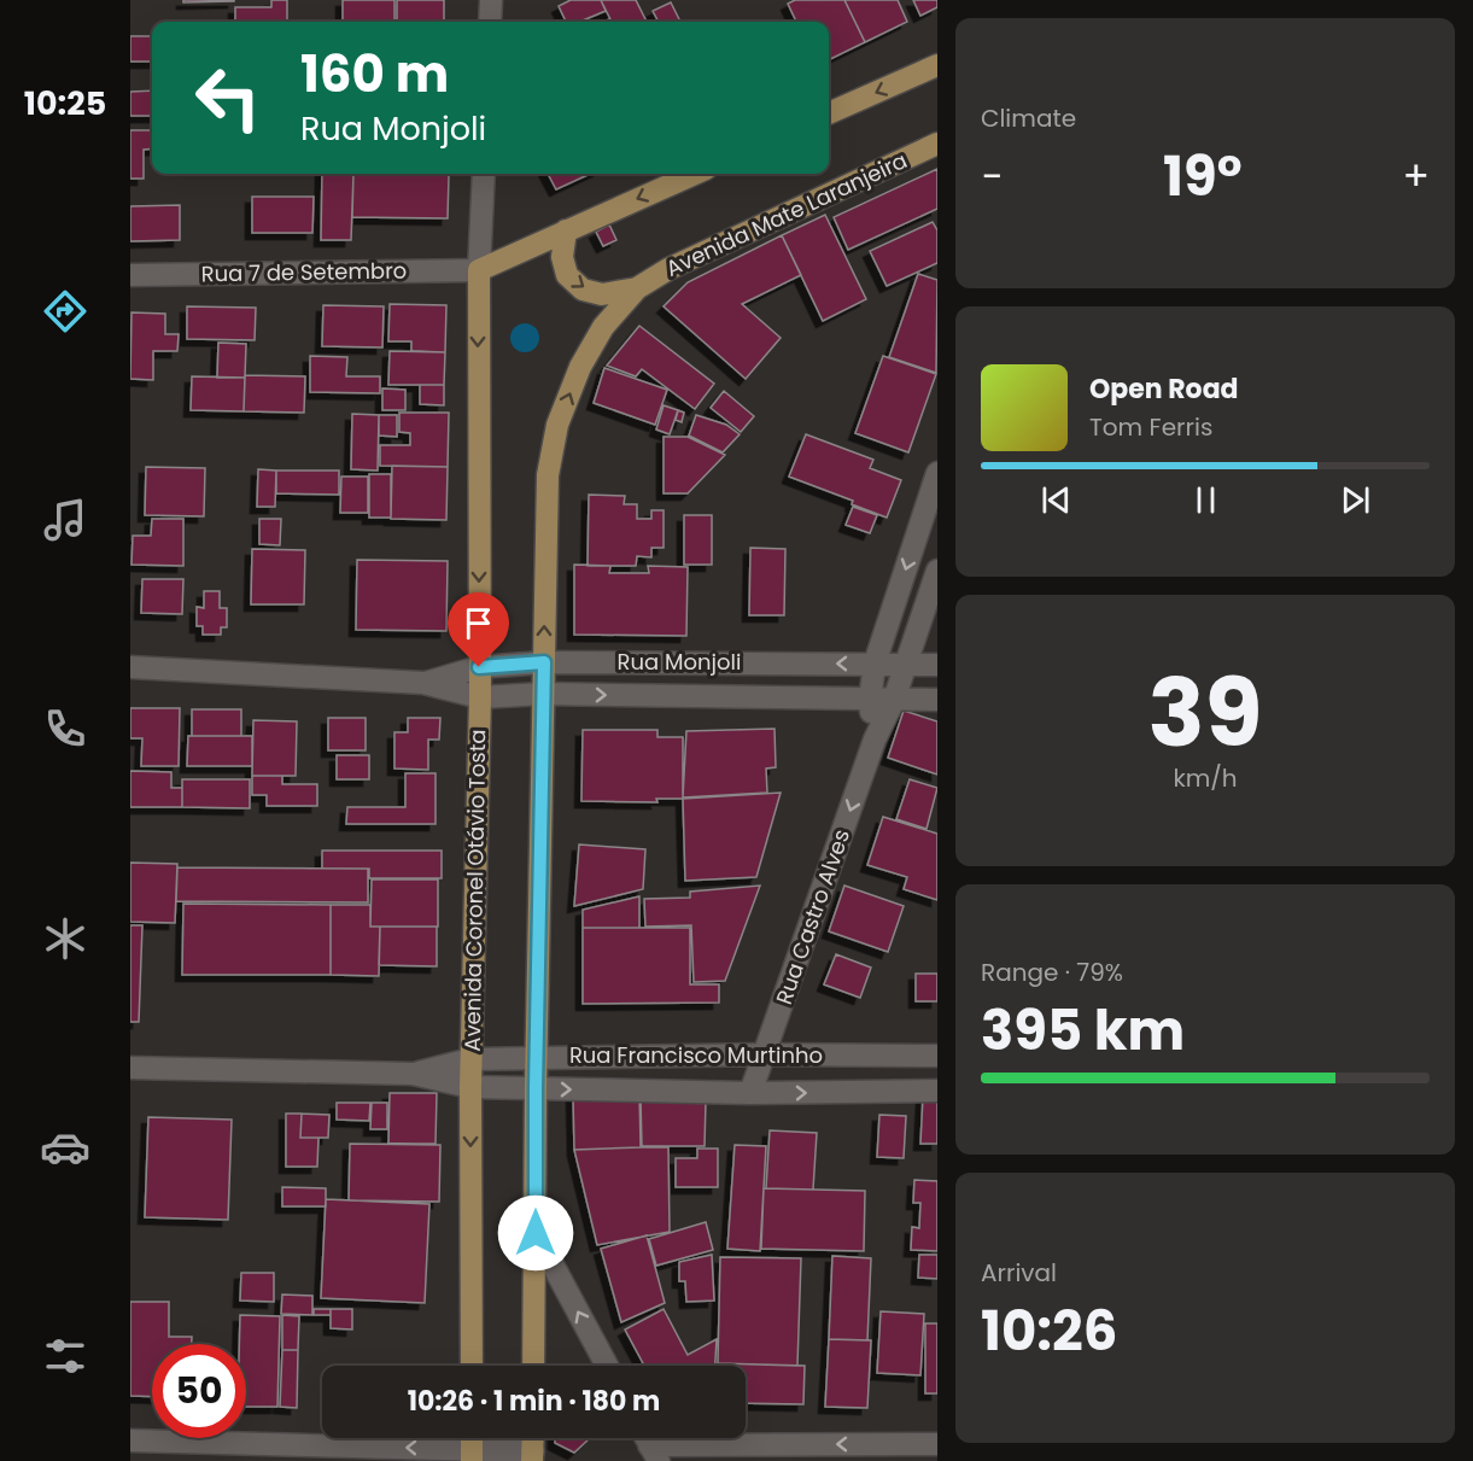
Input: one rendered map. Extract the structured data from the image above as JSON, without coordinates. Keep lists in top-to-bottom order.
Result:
{
  "streets": {
    "main road": ["Avenida Mate Laranjeira", "Avenida Coronel Otávio Tosta"],
    "street": [
      "Rua 7 de Setembro",
      "Rua Monjoli",
      "Rua Castro Alves",
      "Rua Francisco Murtinho"
    ]
  },
  "crossings": [
    ["Rua 7 de Setembro", "Avenida Coronel Otávio Tosta"],
    ["Rua Monjoli", "Avenida Coronel Otávio Tosta"],
    ["Rua Monjoli", "Rua Castro Alves"],
    ["Avenida Coronel Otávio Tosta", "Rua Francisco Murtinho"],
    ["Rua Castro Alves", "Rua Francisco Murtinho"]
  ],
  "page": {
    "tabs": "10:25",
    "tile": [
      "Climate",
      ["39", "km/h"],
      ["Range · 79%", "395 km"],
      ["Arrival", "10:26"]
    ],
    "turn": ["160 m", "Rua Monjoli"],
    "heat": ["−", "19°", "+"],
    "song": ["Open Road", "Tom Ferris"],
    "limit": "50",
    "trip": "10:26 · 1 min · 180 m"
  }
}
